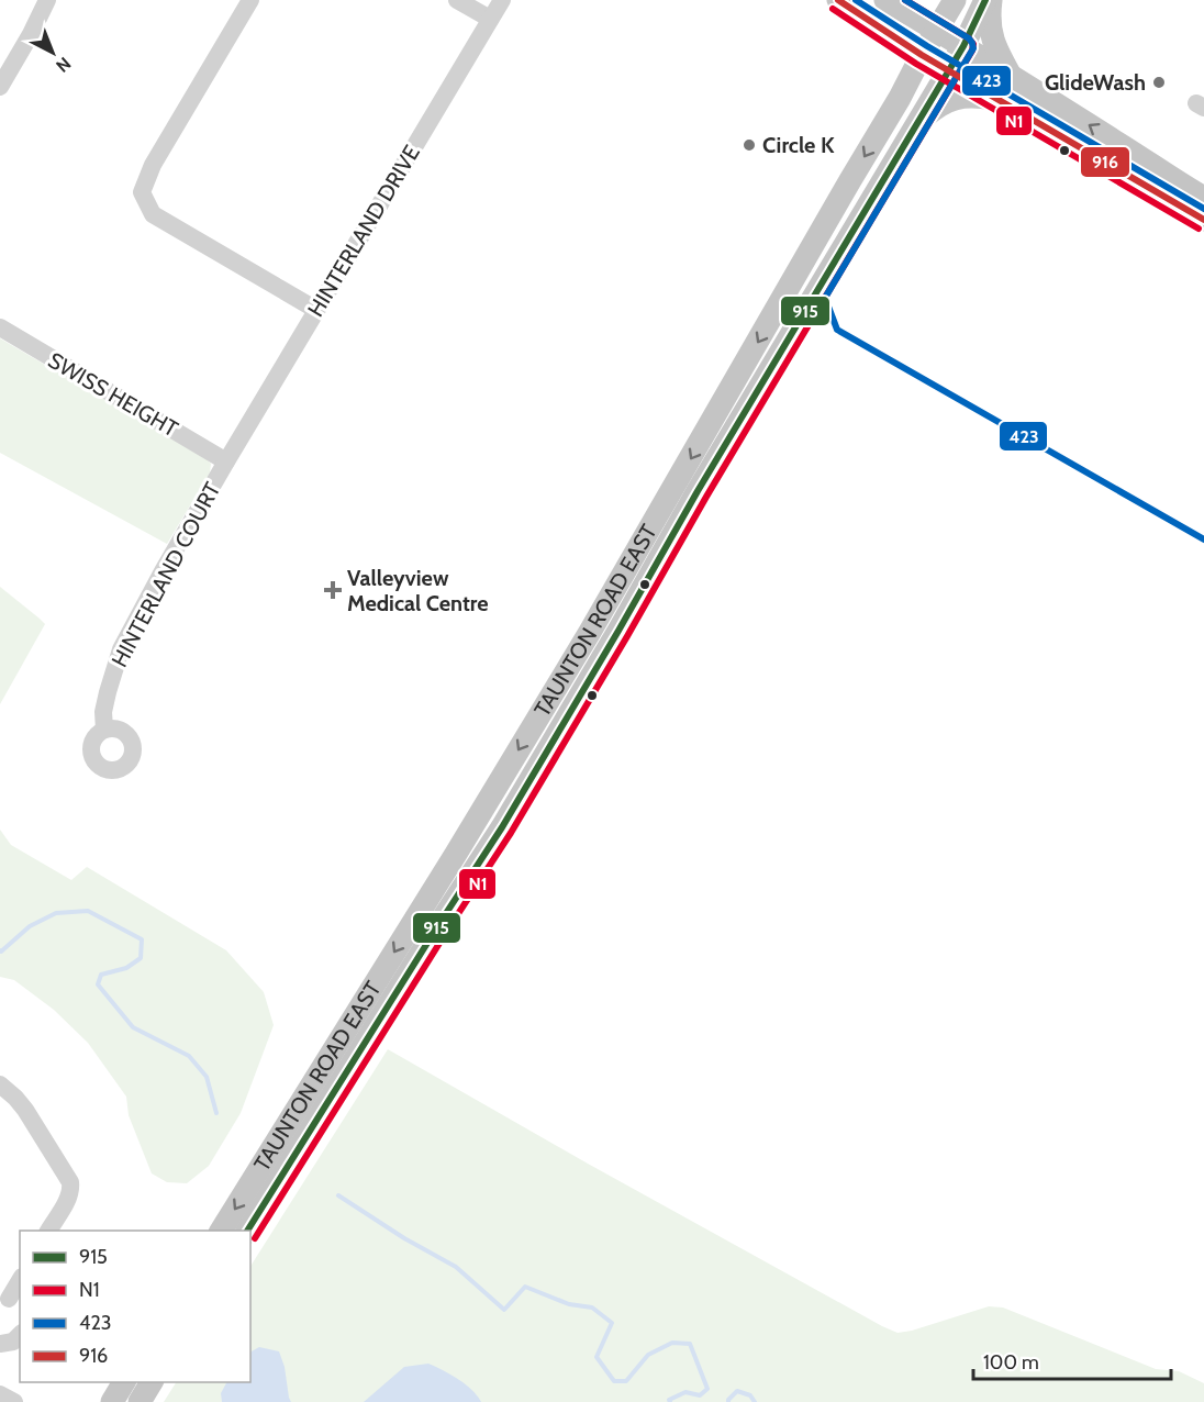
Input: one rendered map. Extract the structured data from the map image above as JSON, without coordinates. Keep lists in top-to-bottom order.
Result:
{
  "streets": {
    "main road": ["TAUNTON ROAD EAST"],
    "street": ["HINTERLAND DRIVE", "SWISS HEIGHT", "HINTERLAND COURT"]
  },
  "crossings": [
    ["HINTERLAND DRIVE", "SWISS HEIGHT"],
    ["HINTERLAND DRIVE", "HINTERLAND COURT"],
    ["SWISS HEIGHT", "HINTERLAND COURT"]
  ],
  "places": {
    "other": ["GlideWash", "Circle K"],
    "health": ["Valleyview Medical Centre"]
  },
  "lines": [
    "transit line 915",
    "transit line N1",
    "transit line 423",
    "transit line 916"
  ],
  "legend": [
    "915",
    "N1",
    "423",
    "916"
  ],
  "scale_bar": "100 m",
  "north": "bottom right"
}
